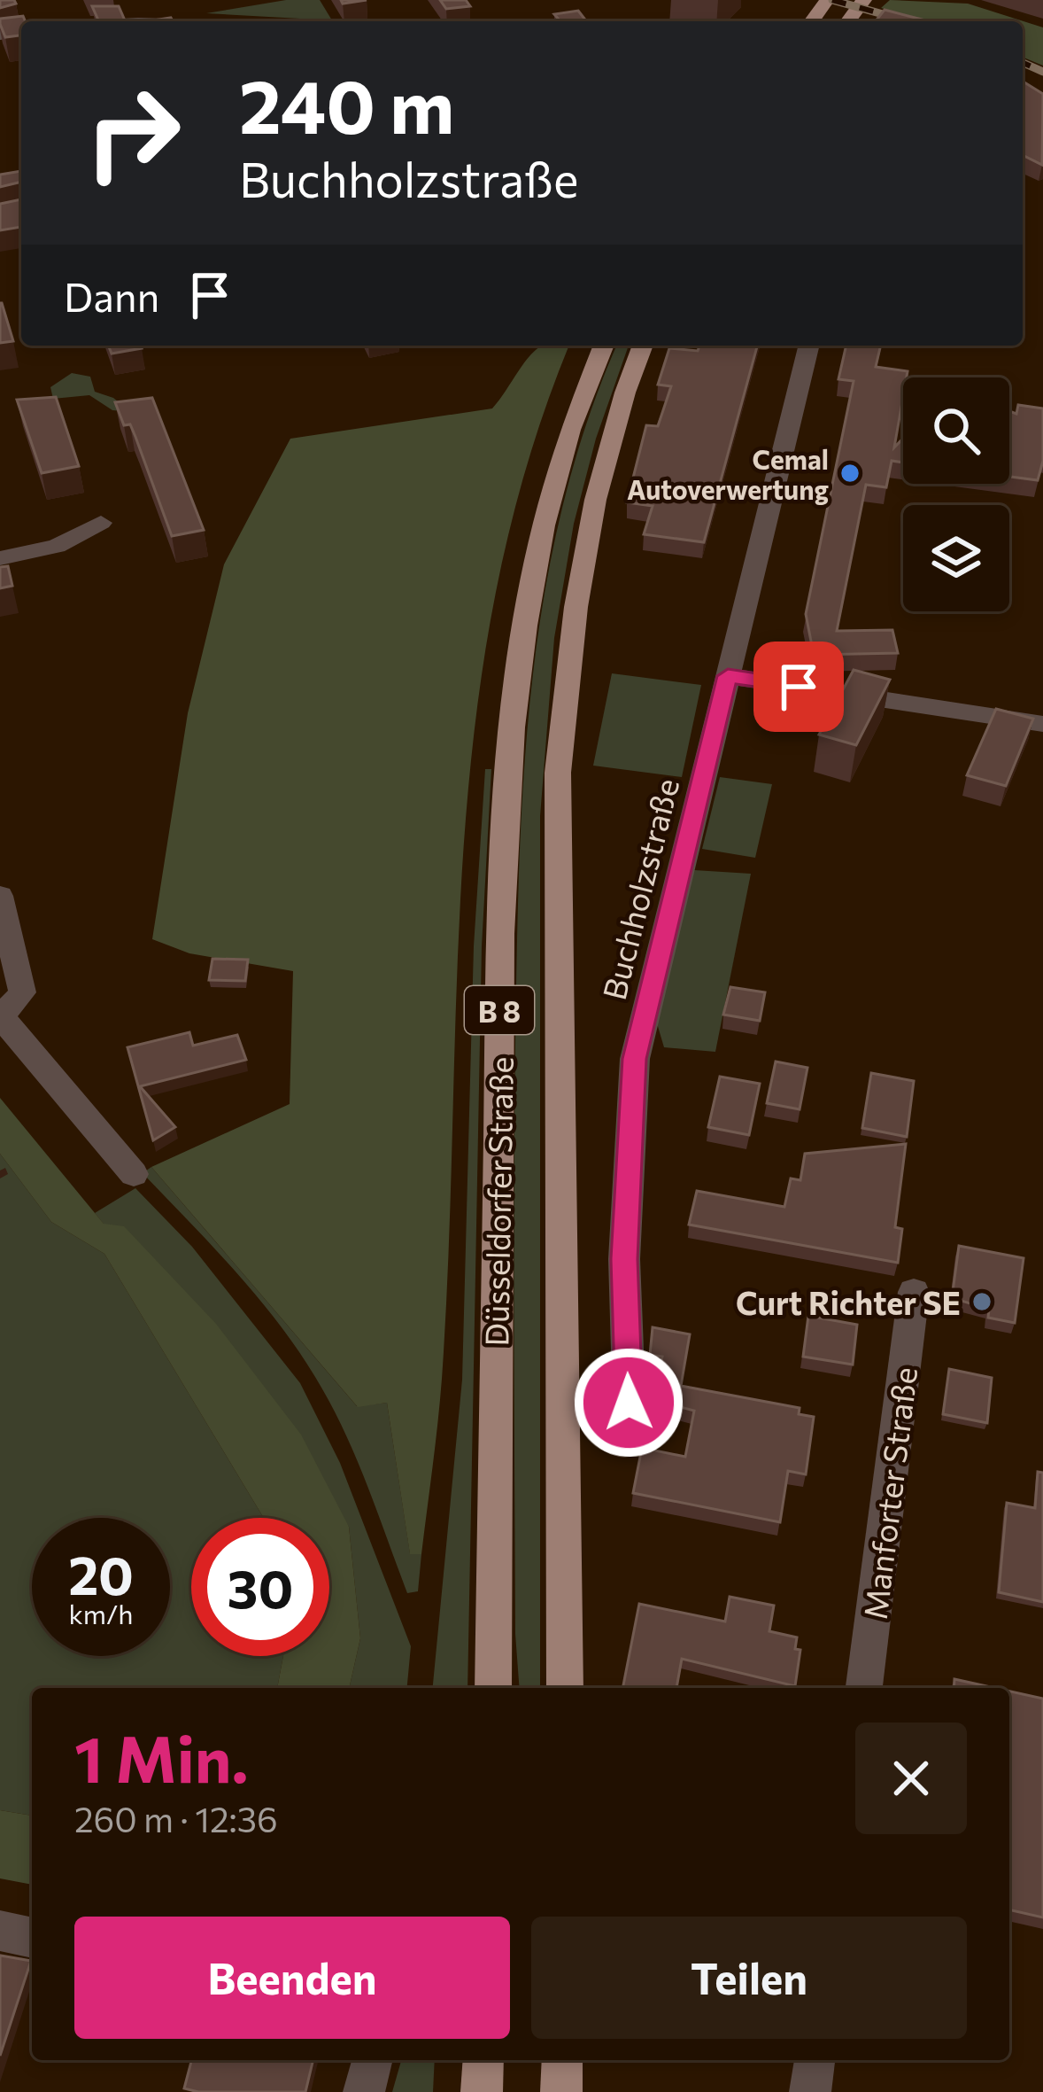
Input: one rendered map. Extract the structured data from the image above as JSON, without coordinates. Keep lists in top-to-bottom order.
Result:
{
  "streets": {
    "main road": ["B 8", "Düsseldorfer Straße"],
    "street": ["Buchholzstraße", "Manforter Straße"]
  },
  "places": ["Cemal Autoverwertung", "Curt Richter SE"],
  "page": {
    "turn": ["240 m", "Buchholzstraße"],
    "then": "Dann",
    "speed": "20 km/h",
    "limit": "30",
    "heading": ["1 Min.", "260 m · 12:36"],
    "buttons": ["Beenden", "Teilen"]
  }
}
